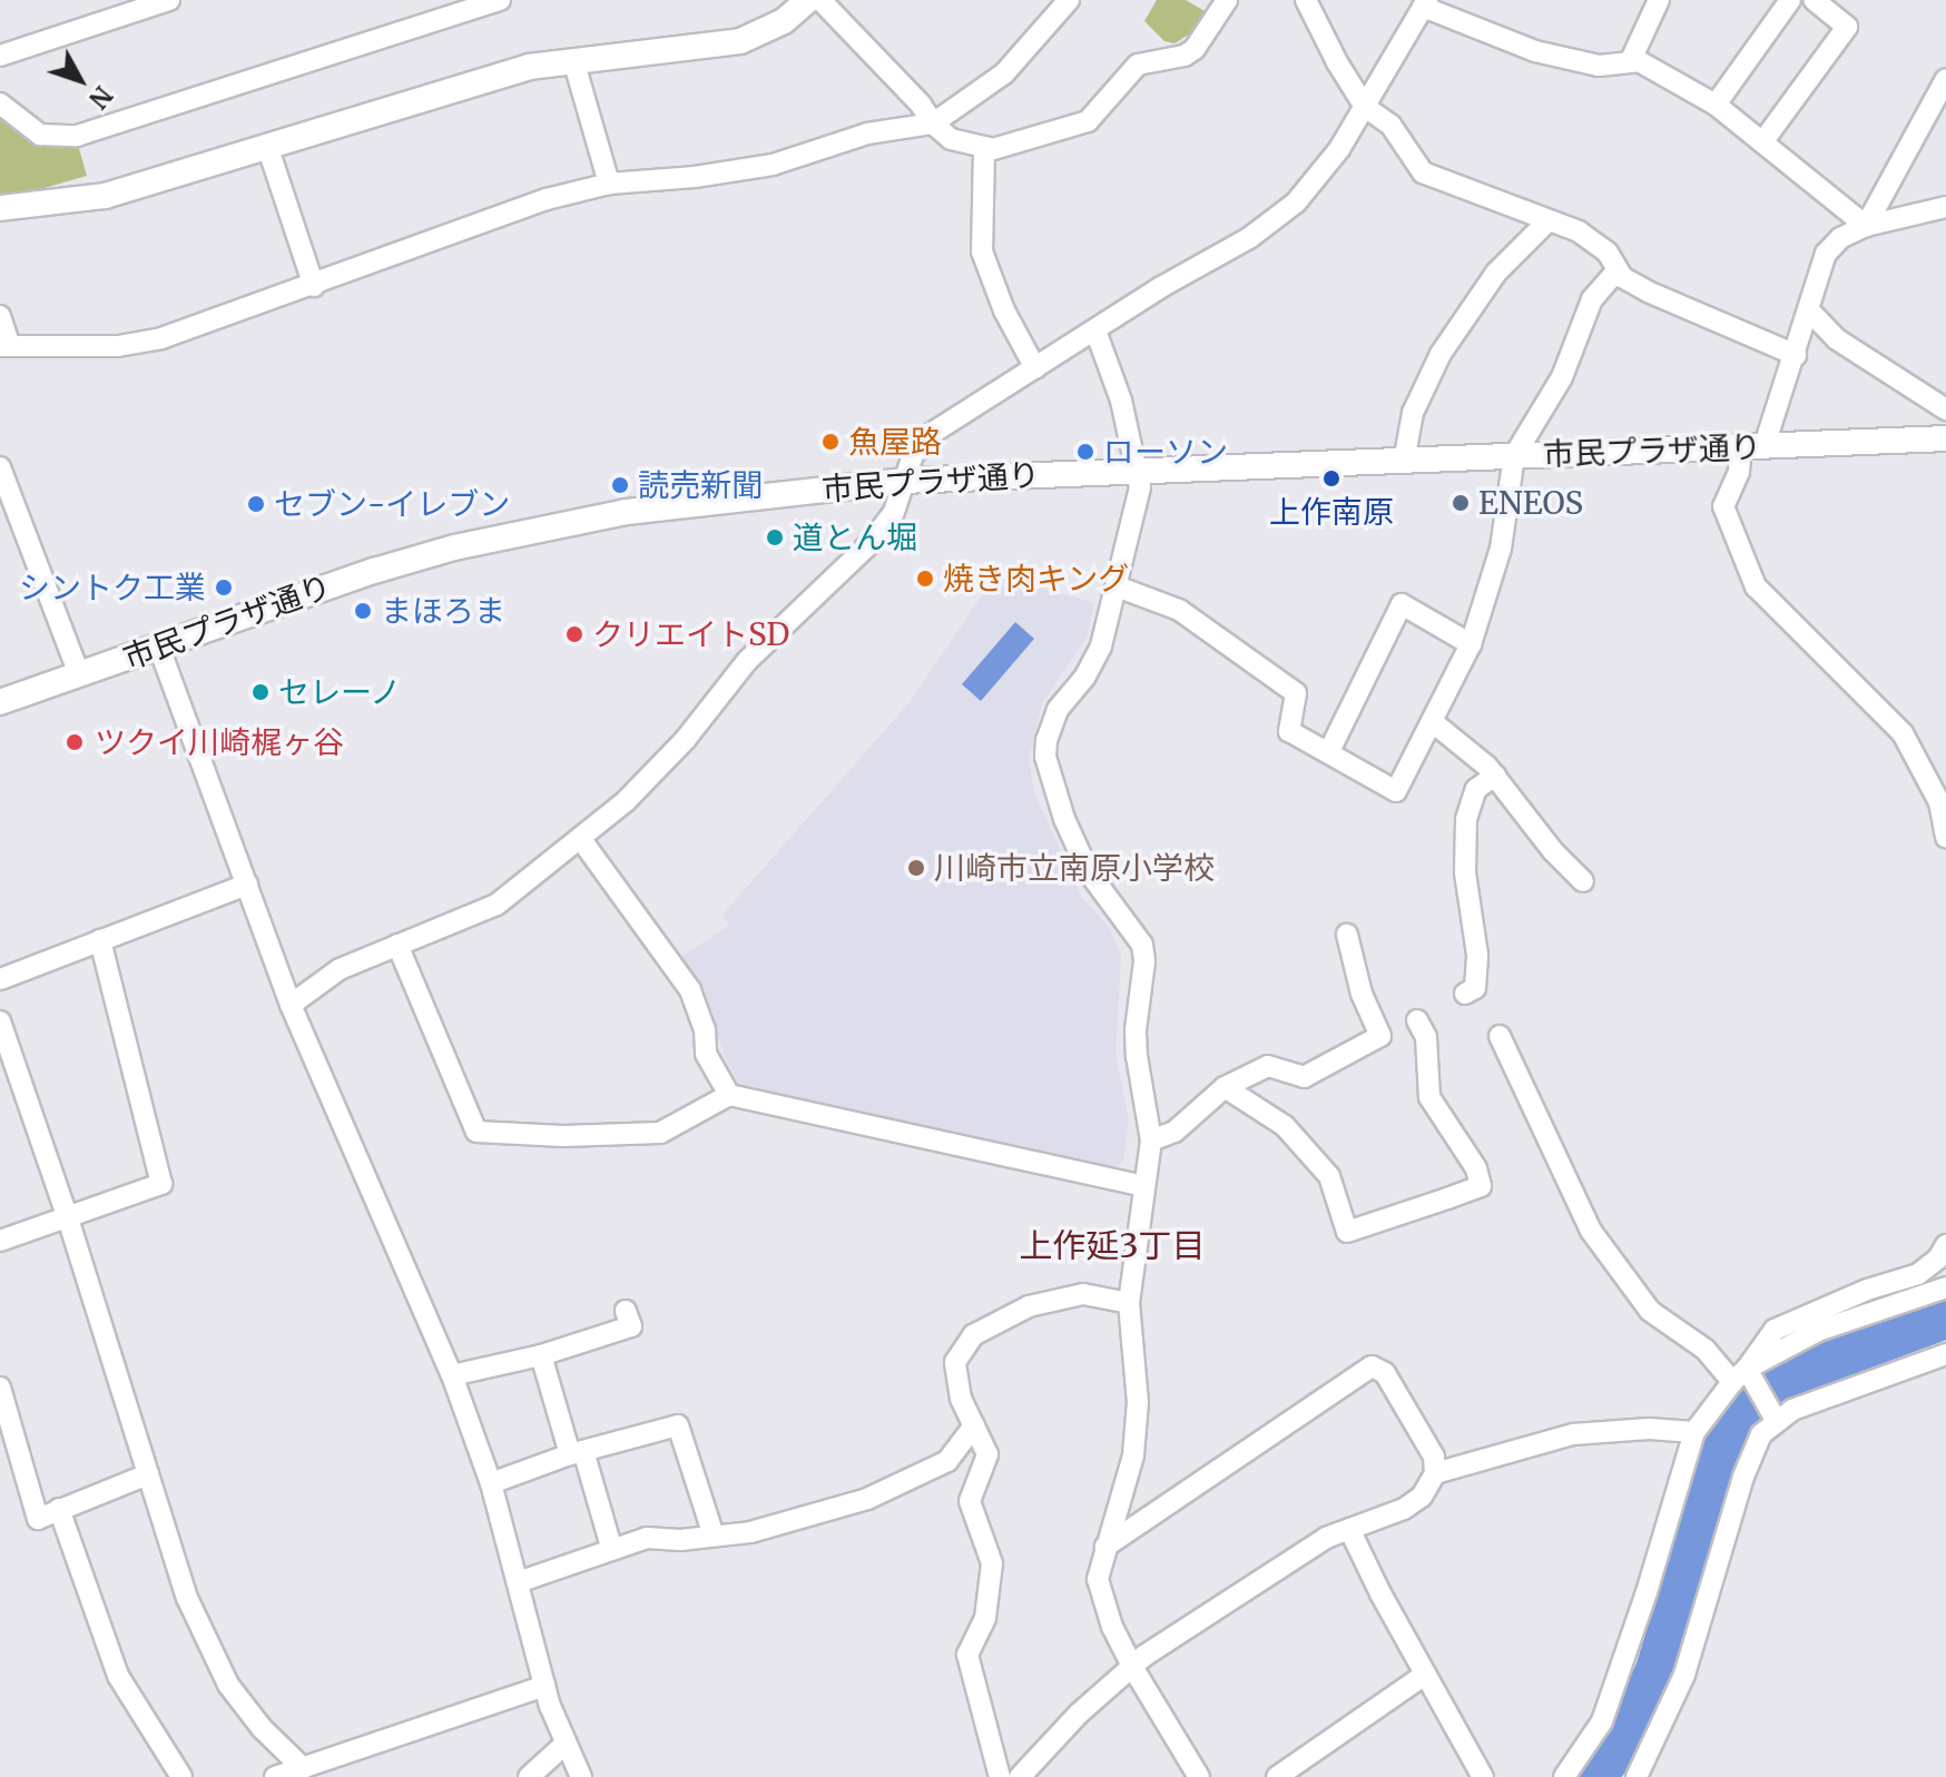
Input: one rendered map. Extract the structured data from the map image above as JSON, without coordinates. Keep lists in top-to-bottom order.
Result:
{
  "streets": {
    "street": ["市民プラザ通り"]
  },
  "districts": ["上作延3丁目"],
  "places": [
    "魚屋路",
    "ローソン",
    "上作南原",
    "読売新聞",
    "ENEOS",
    "セブン-イレブン",
    "道とん堀",
    "焼き肉キング",
    "シントク工業",
    "まほろま",
    "クリエイトSD",
    "セレーノ",
    "ツクイ川崎梶ヶ谷",
    "川崎市立南原小学校"
  ],
  "north": "bottom right"
}
